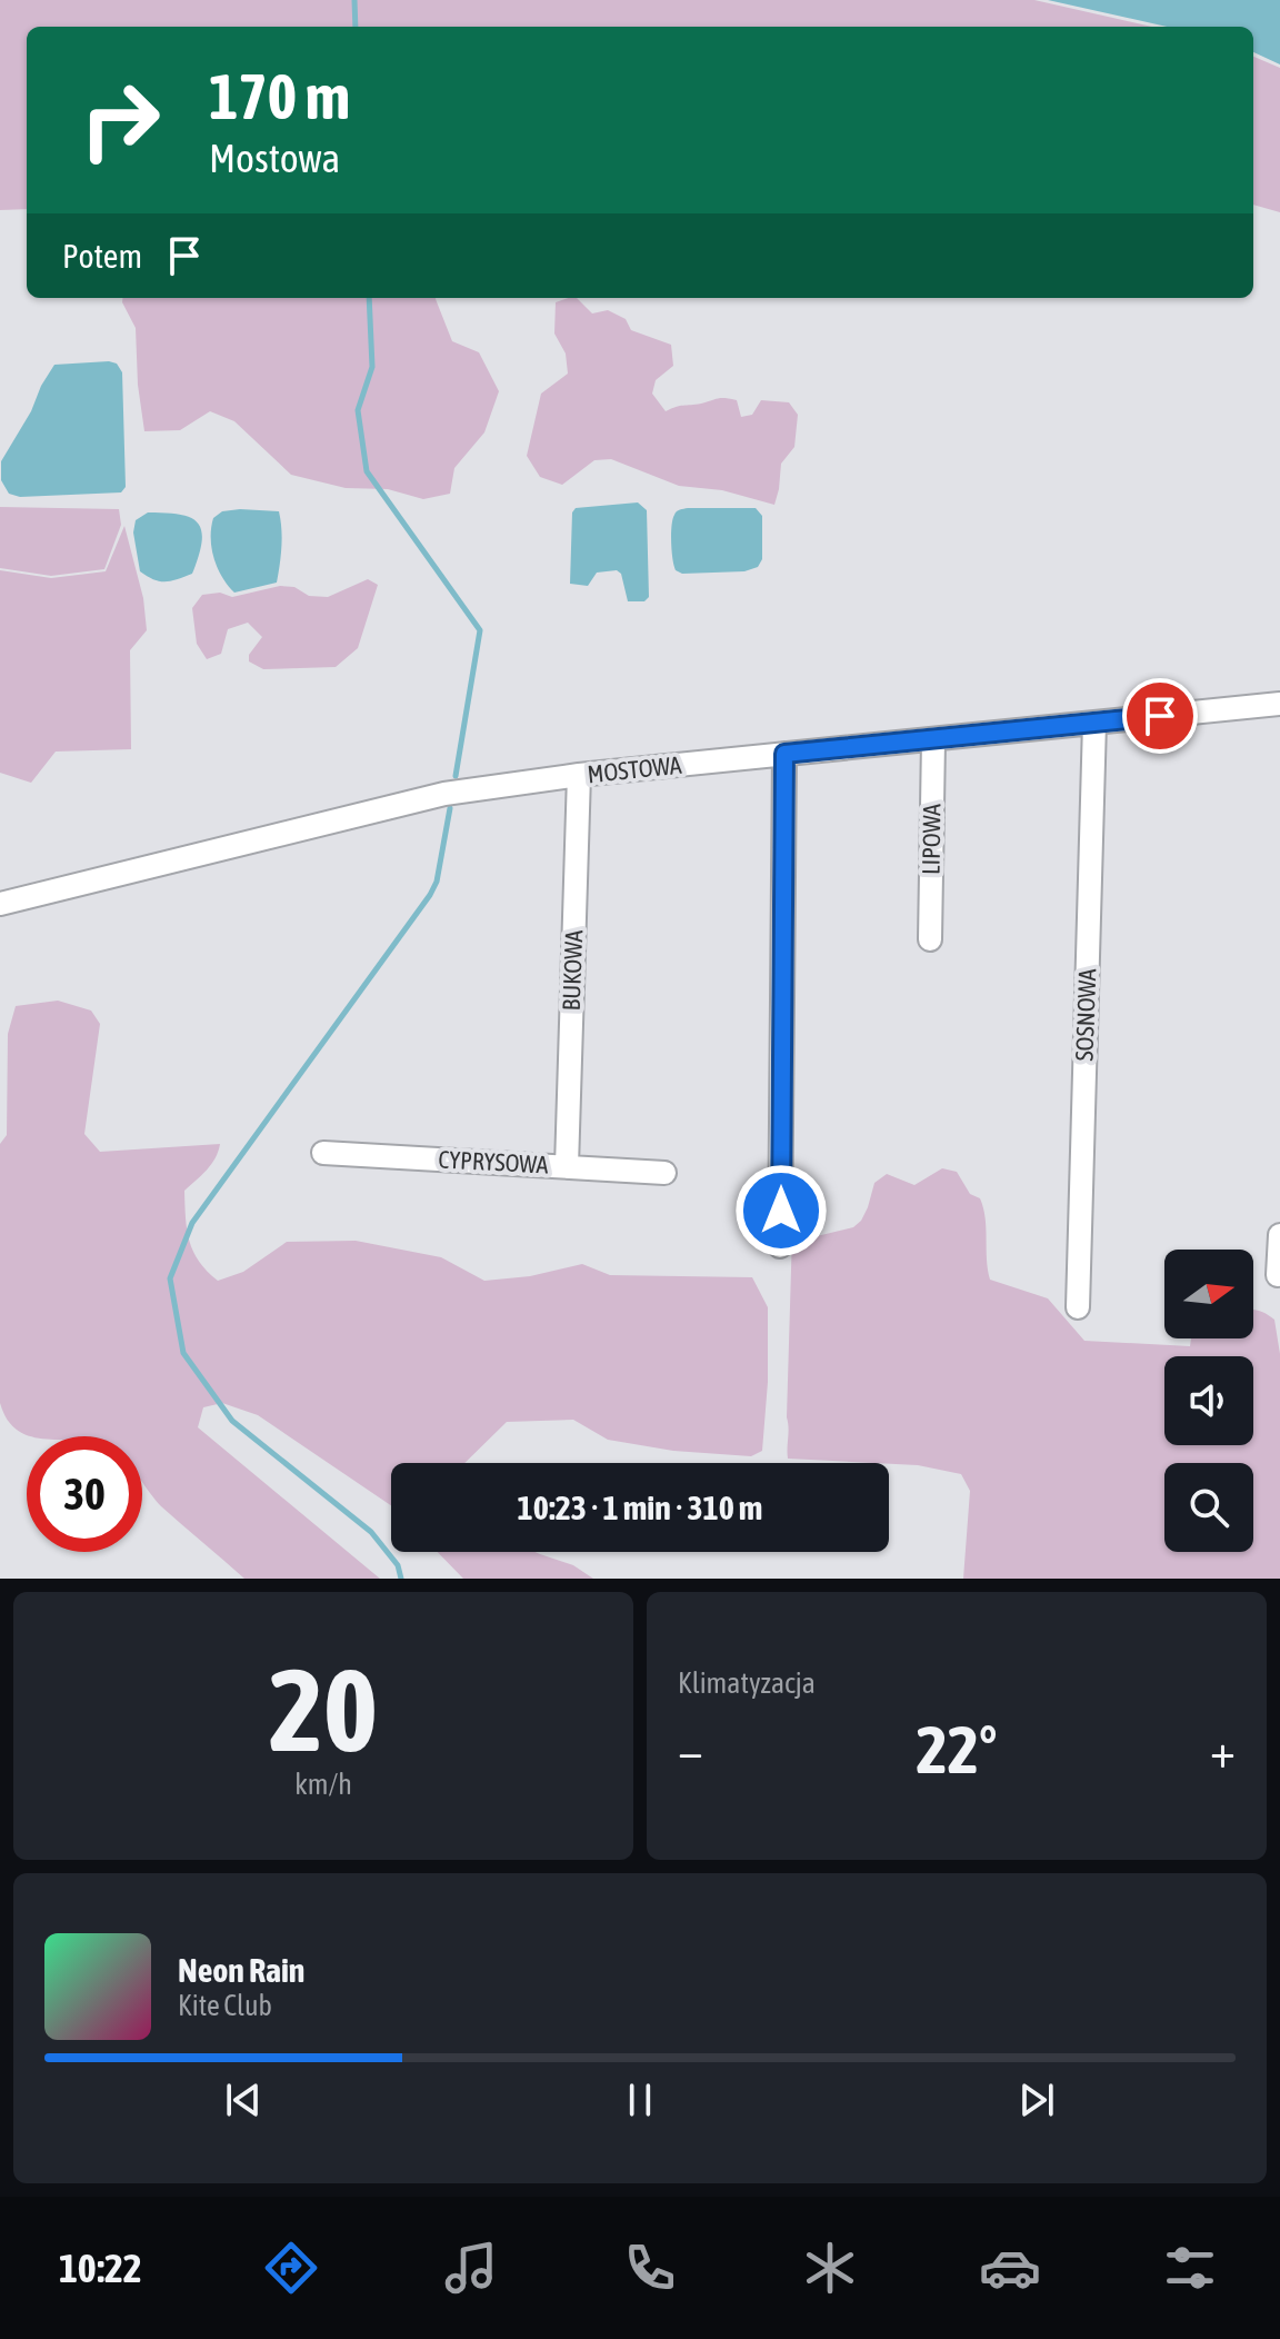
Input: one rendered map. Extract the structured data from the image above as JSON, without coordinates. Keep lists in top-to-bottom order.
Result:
{
  "streets": {
    "street": [
      "MOSTOWA",
      "LIPOWA",
      "BUKOWA",
      "SOSNOWA",
      "CYPRYSOWA"
    ]
  },
  "crossings": [
    ["MOSTOWA", "LIPOWA"],
    ["MOSTOWA", "BUKOWA"],
    ["MOSTOWA", "SOSNOWA"],
    ["BUKOWA", "CYPRYSOWA"]
  ],
  "north": "right",
  "page": {
    "turn": ["170 m", "Mostowa"],
    "then": "Potem",
    "limit": "30",
    "trip": "10:23 · 1 min · 310 m",
    "tile": [
      ["20", "km/h"],
      "Klimatyzacja"
    ],
    "heat": ["−", "22°", "+"],
    "song": ["Neon Rain", "Kite Club"],
    "tabs": "10:22"
  }
}
